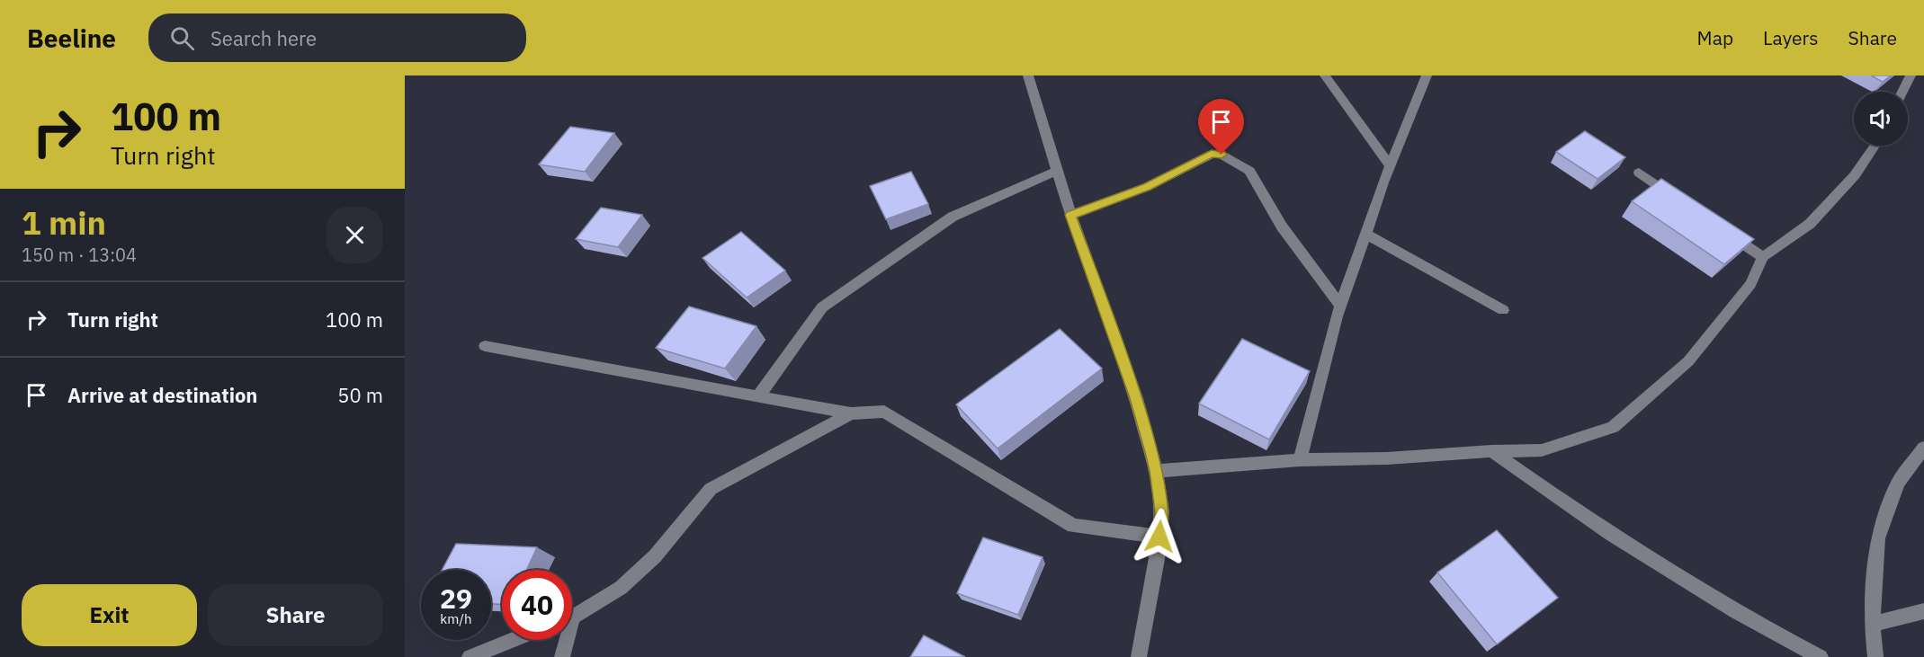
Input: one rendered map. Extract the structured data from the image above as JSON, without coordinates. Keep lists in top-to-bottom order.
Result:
{
  "page": {
    "header": "Beeline",
    "search": "Search here",
    "nav": ["Map", "Layers", "Share"],
    "turn": ["100 m", "Turn right"],
    "heading": ["1 min", "150 m · 13:04"],
    "list": [
      {
        "name": "Turn right",
        "value": "100 m"
      },
      {
        "name": "Arrive at destination",
        "value": "50 m"
      }
    ],
    "speed": "29 km/h",
    "limit": "40",
    "buttons": ["Exit", "Share"]
  }
}
